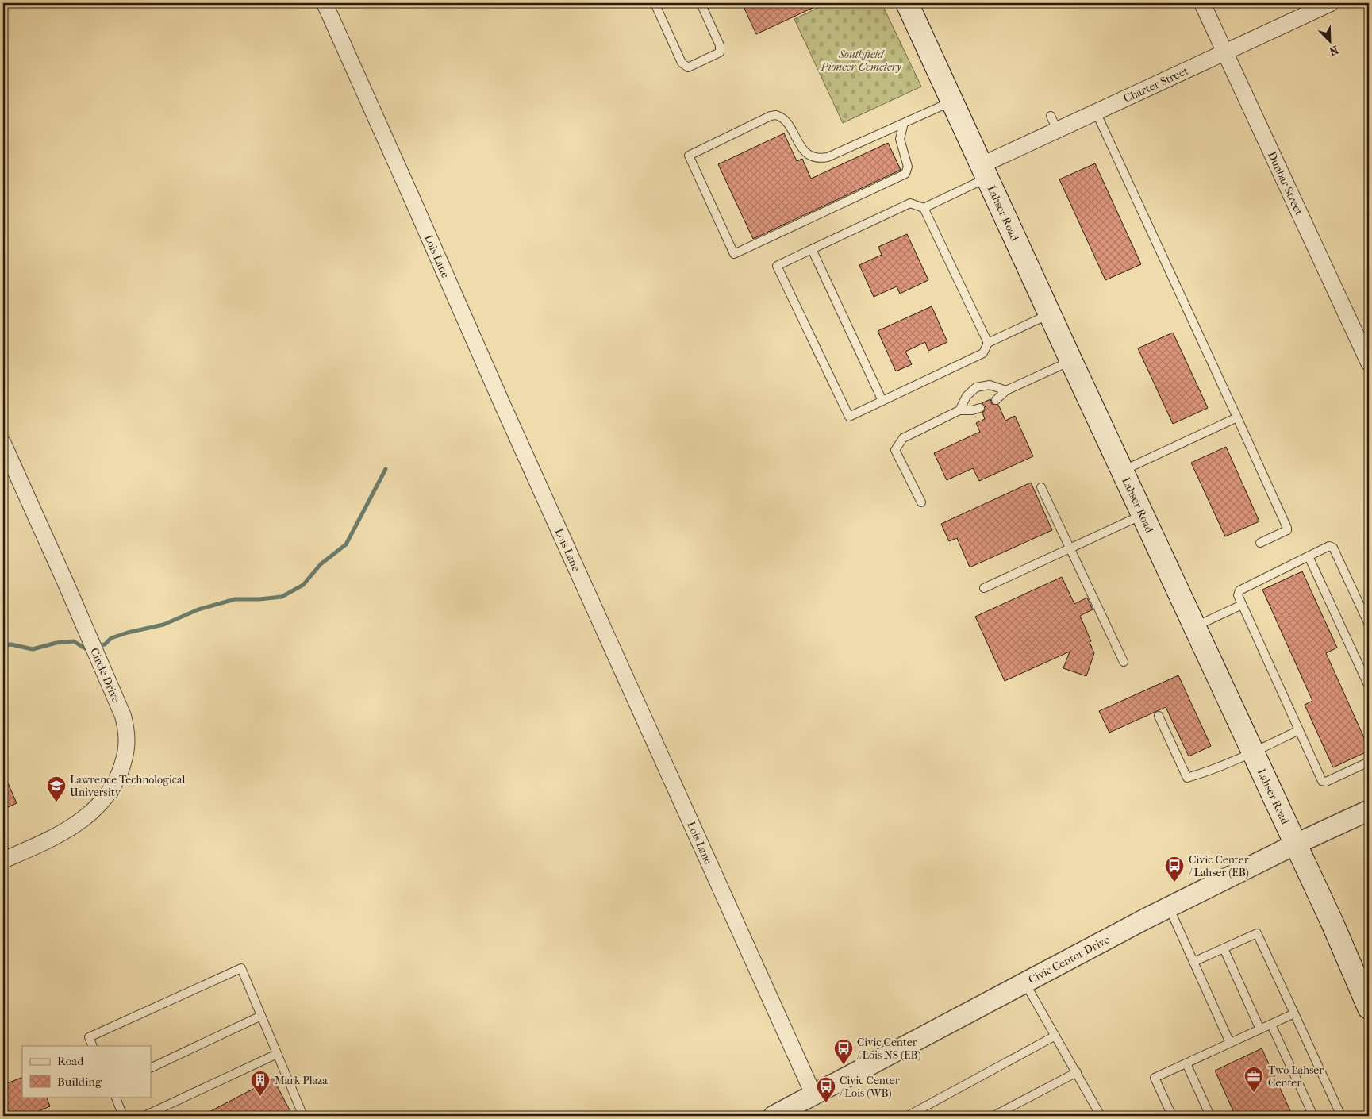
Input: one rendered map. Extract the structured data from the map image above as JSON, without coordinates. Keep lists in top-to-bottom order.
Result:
{
  "streets": {
    "main road": ["Lahser Road"],
    "street": [
      "Charter Street",
      "Dunbar Street",
      "Lois Lane",
      "Circle Drive",
      "Civic Center Drive"
    ]
  },
  "crossings": [
    ["Charter Street", "Dunbar Street"],
    ["Charter Street", "Lahser Road"],
    ["Lahser Road", "Civic Center Drive"],
    ["Lois Lane", "Civic Center Drive"]
  ],
  "parks": ["Southfield Pioneer Cemetery"],
  "places": {
    "school or university": ["Lawrence Technological University"],
    "bus stop": ["Civic Center / Lahser (EB)", "Civic Center / Lois NS (EB)", "Civic Center / Lois (WB)"],
    "office": ["Two Lahser Center"],
    "building": ["Mark Plaza"]
  },
  "legend": ["Road", "Building"],
  "north": "bottom right"
}
